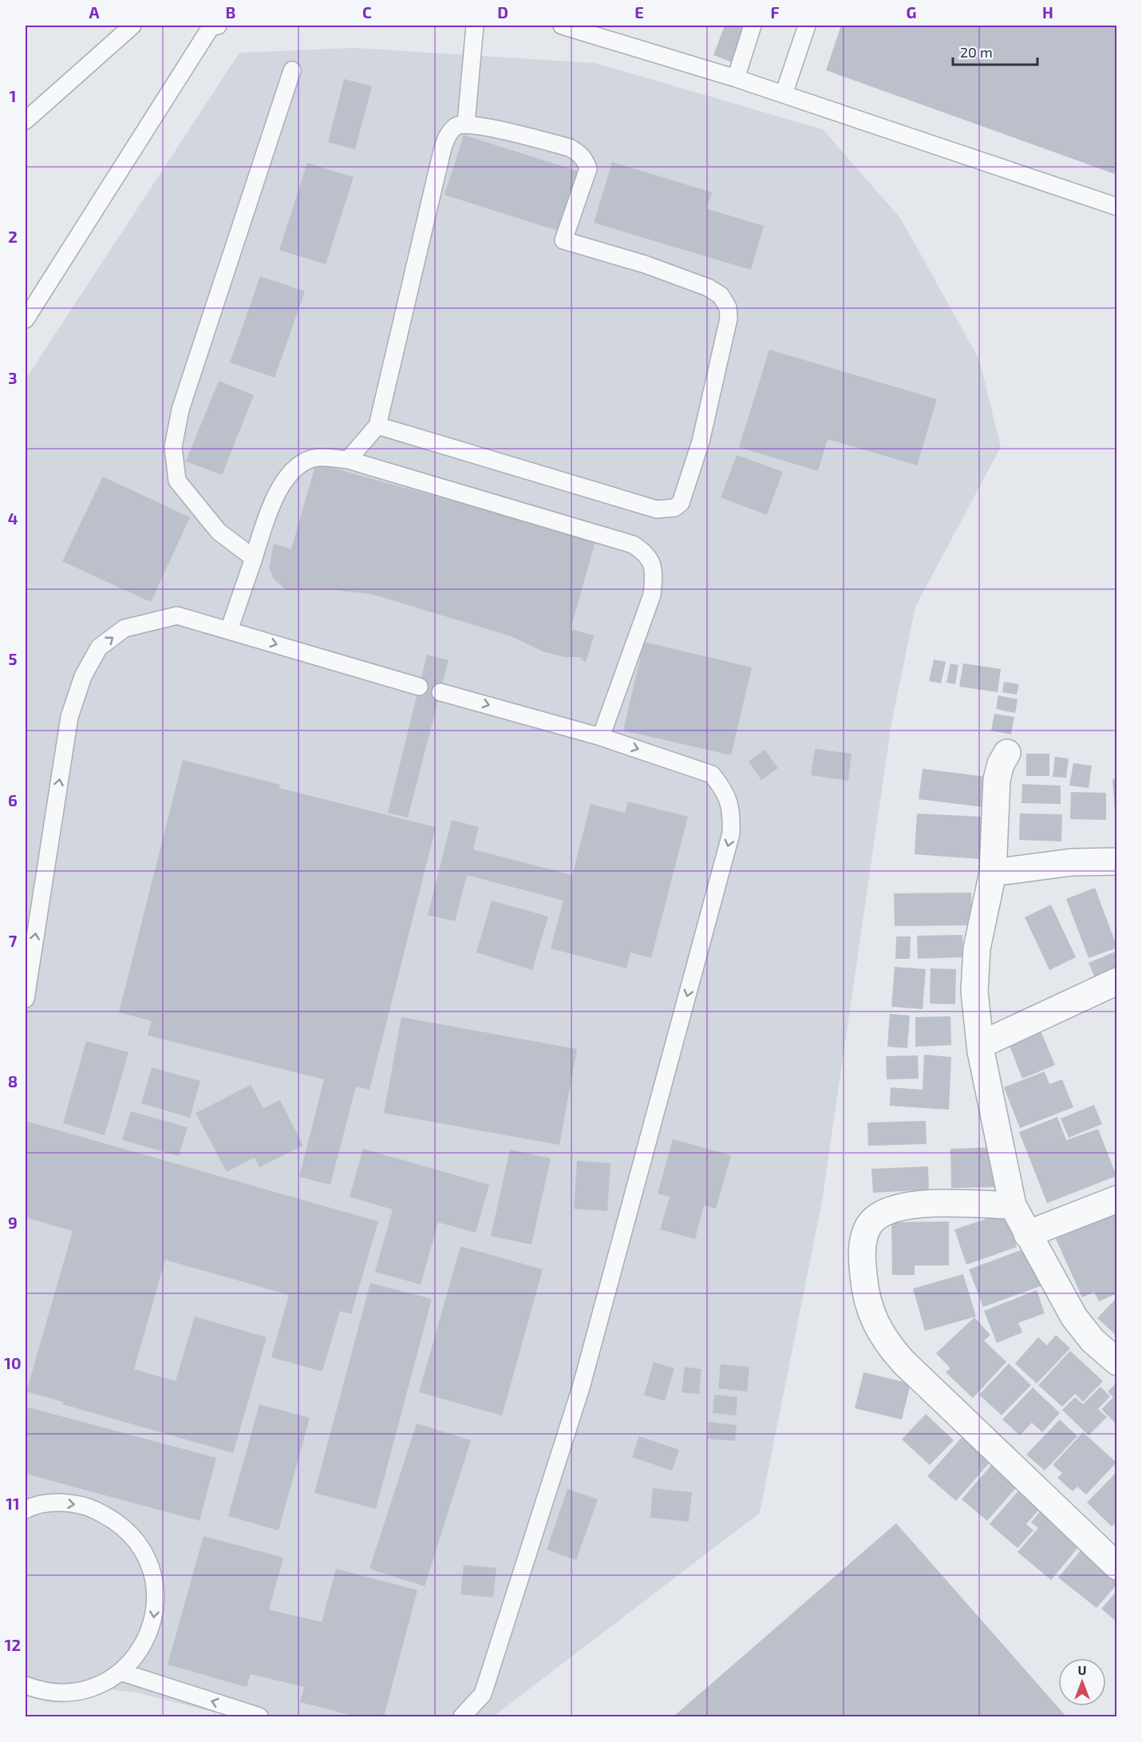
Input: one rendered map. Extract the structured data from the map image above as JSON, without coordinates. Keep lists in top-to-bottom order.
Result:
{
  "scale_bar": "20 m",
  "north": "top",
  "grid": {
    "columns": [
      "A",
      "B",
      "C",
      "D",
      "E",
      "F",
      "G",
      "H"
    ],
    "rows": [
      "1",
      "2",
      "3",
      "4",
      "5",
      "6",
      "7",
      "8",
      "9",
      "10",
      "11",
      "12"
    ]
  }
}
